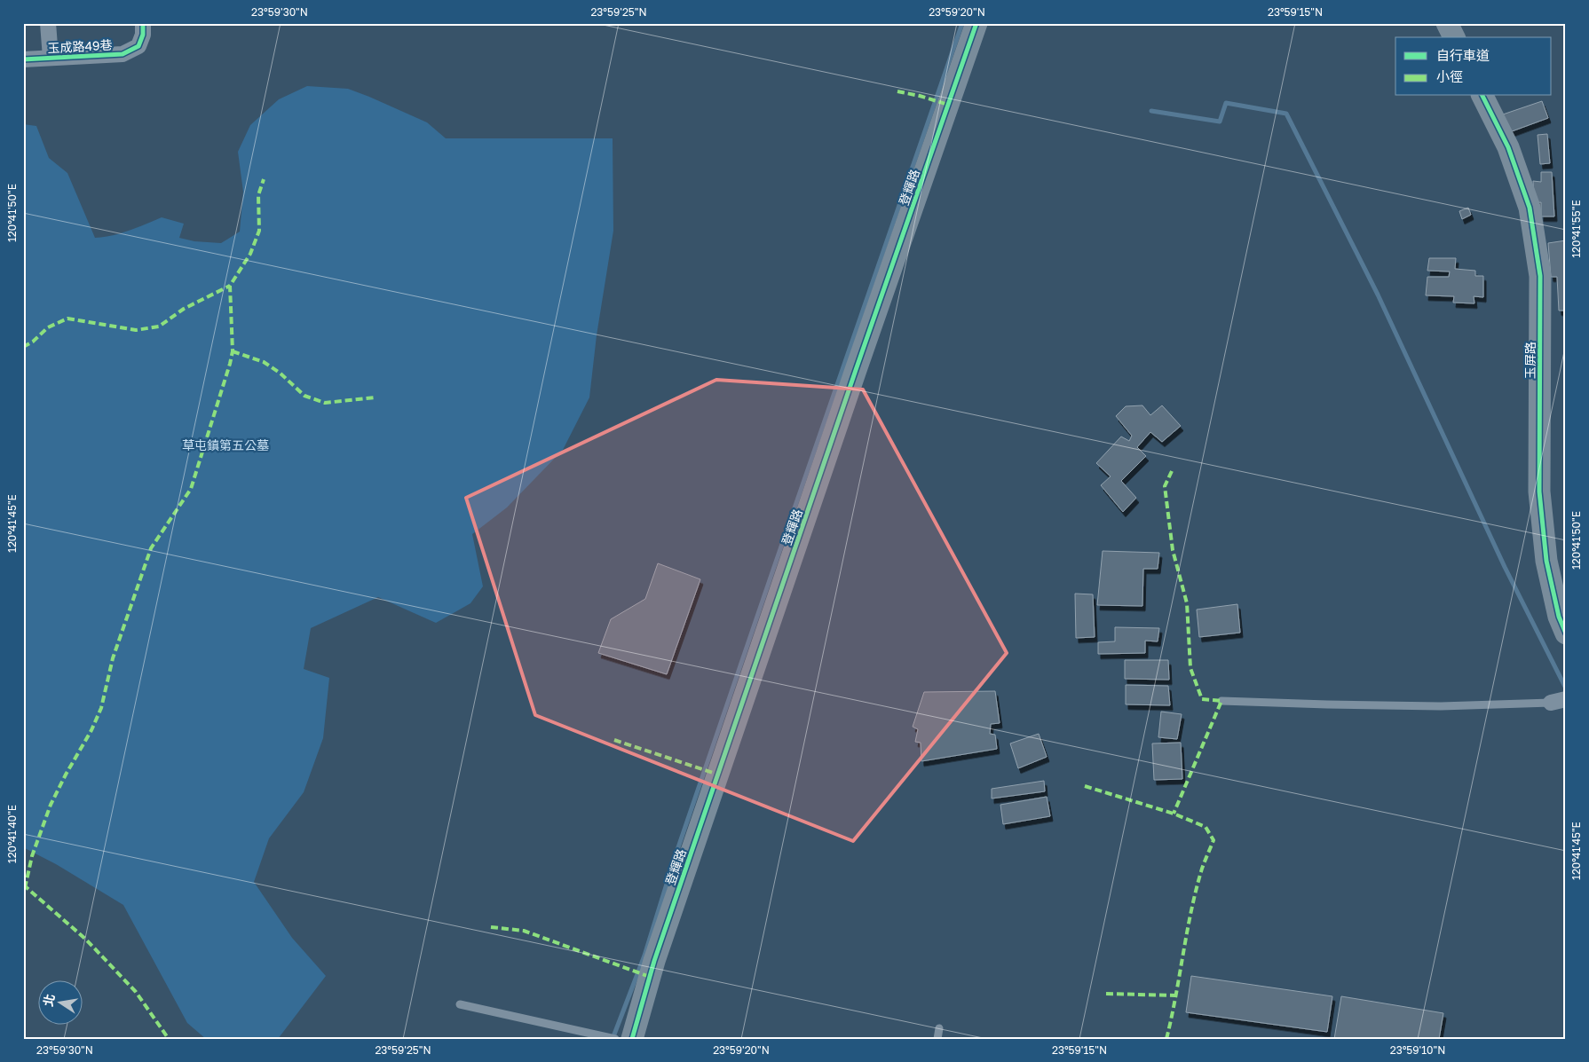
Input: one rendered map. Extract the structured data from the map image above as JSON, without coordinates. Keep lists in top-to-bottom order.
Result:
{
  "streets": {
    "street": ["玉成路49巷", "登輝路", "玉屏路"]
  },
  "parks": ["草屯鎮第五公墓"],
  "legend": ["自行車道", "小徑"],
  "north": "left",
  "coordinates": [
    "23°59'30\"N",
    "23°59'25\"N",
    "23°59'20\"N",
    "23°59'15\"N",
    "120°41'50\"E",
    "120°41'55\"E",
    "120°41'45\"E",
    "120°41'40\"E",
    "23°59'10\"N"
  ]
}
